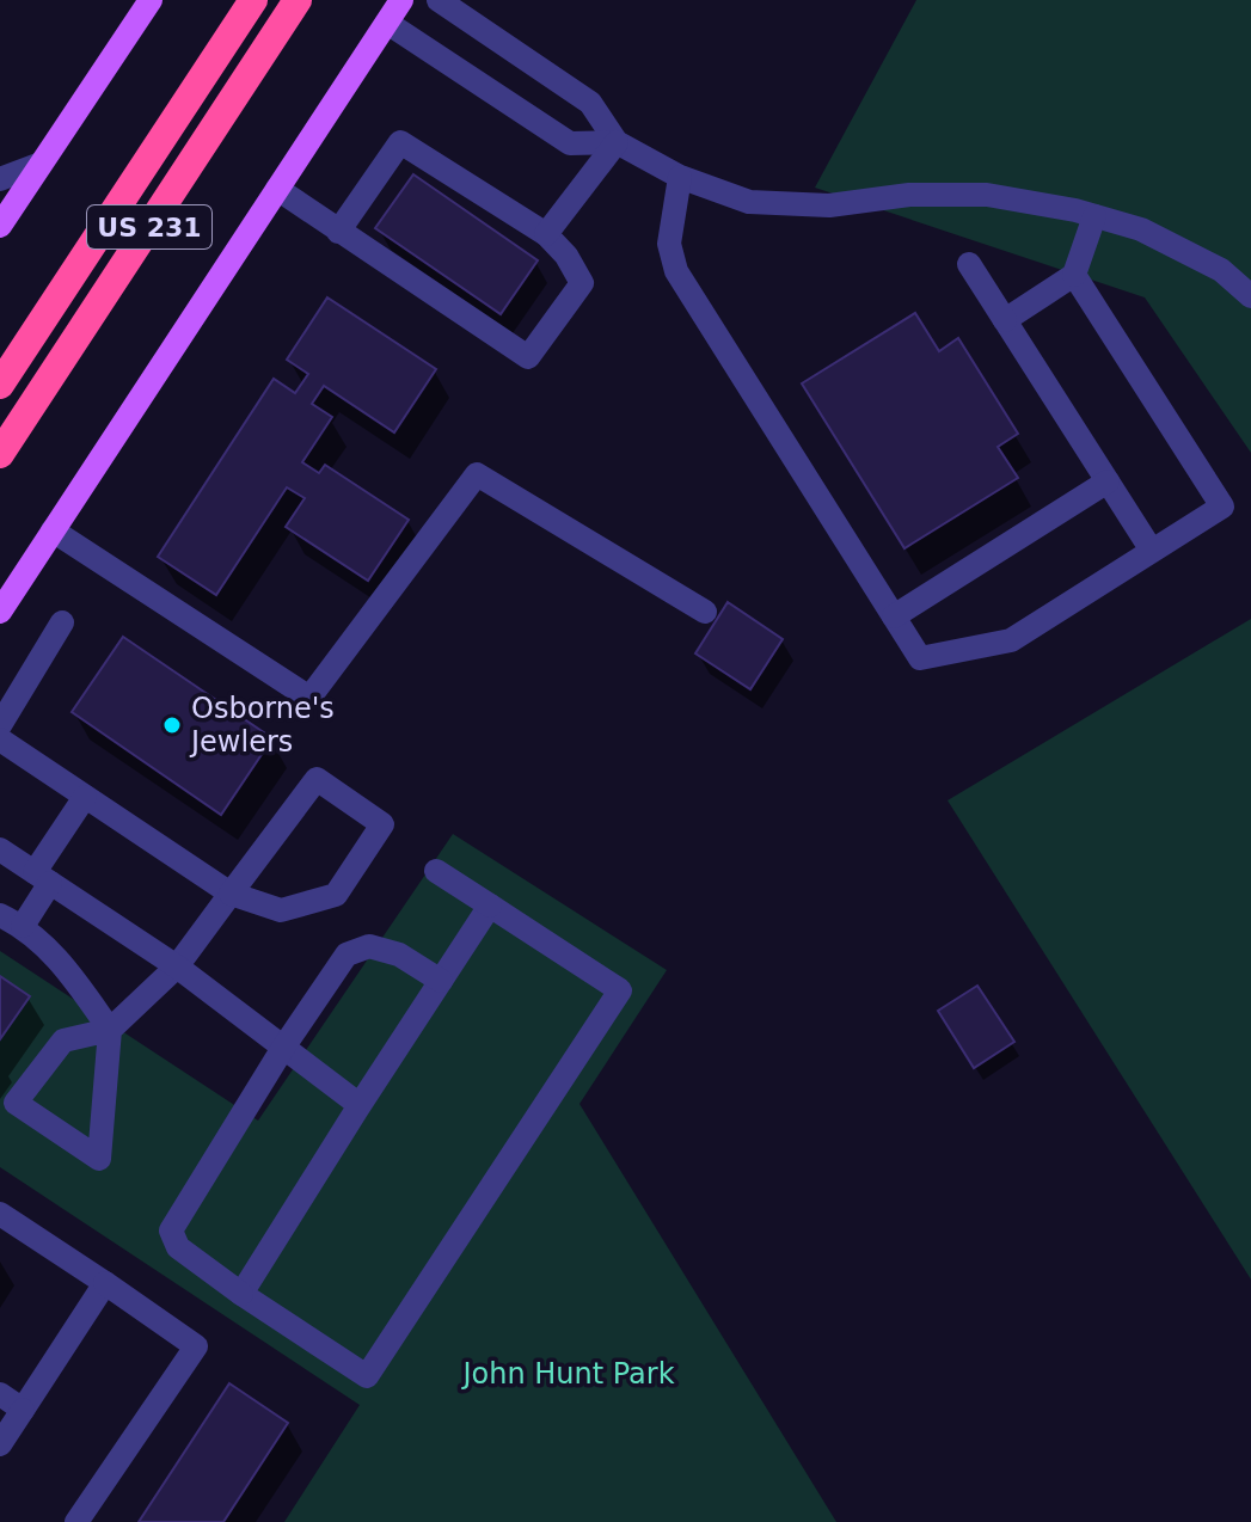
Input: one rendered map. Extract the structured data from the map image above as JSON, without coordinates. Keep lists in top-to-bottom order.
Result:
{
  "streets": {
    "highway": ["US 231"]
  },
  "parks": ["John Hunt Park"],
  "places": ["Osborne's Jewlers"]
}
